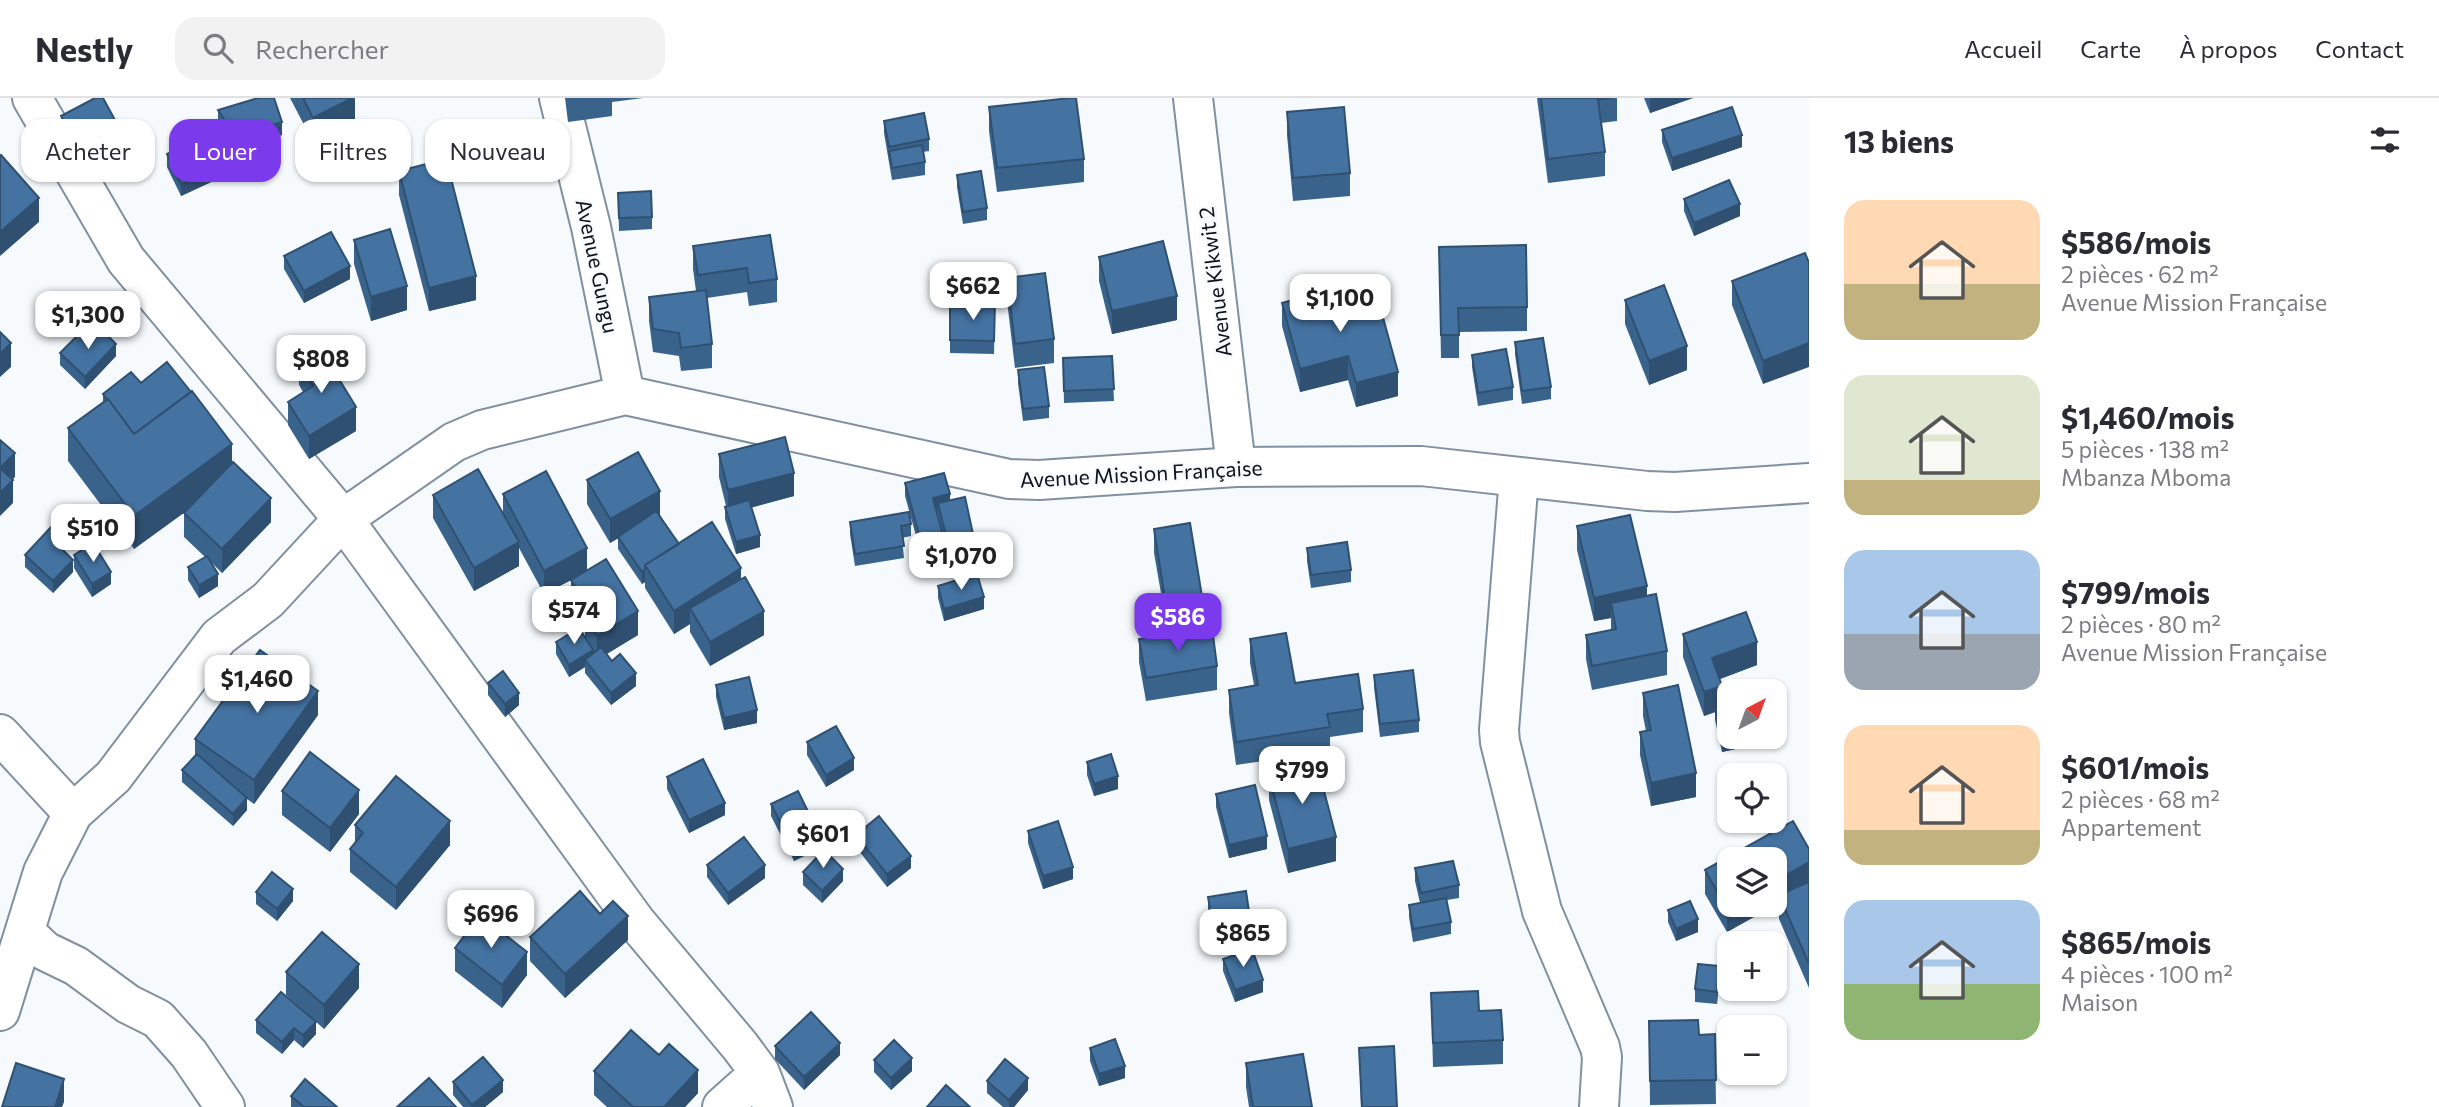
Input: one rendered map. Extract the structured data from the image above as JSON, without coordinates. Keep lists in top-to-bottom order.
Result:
{
  "streets": {
    "street": ["Avenue Gungu", "Avenue Kikwit 2", "Avenue Mission Française"]
  },
  "crossings": [
    ["Avenue Gungu", "Avenue Mission Française"],
    ["Avenue Kikwit 2", "Avenue Mission Française"]
  ],
  "north": "top right",
  "page": {
    "header": "Nestly",
    "search": "Rechercher",
    "nav": [
      "Accueil",
      "Carte",
      "À propos",
      "Contact"
    ],
    "heading": "13 biens",
    "chip": [
      "Acheter",
      "Louer",
      "Filtres",
      "Nouveau"
    ],
    "list": [
      {
        "name": "$586/mois",
        "note": "2 pièces · 62 m² · Avenue Mission Française"
      },
      {
        "name": "$1,460/mois",
        "note": "5 pièces · 138 m² · Mbanza Mboma"
      },
      {
        "name": "$799/mois",
        "note": "2 pièces · 80 m² · Avenue Mission Française"
      },
      {
        "name": "$601/mois",
        "note": "2 pièces · 68 m² · Appartement"
      },
      {
        "name": "$865/mois",
        "note": "4 pièces · 100 m² · Maison"
      }
    ],
    "price": [
      "$662",
      "$1,100",
      "$1,300",
      "$808",
      "$510",
      "$1,070",
      "$574",
      "$586",
      "$1,460",
      "$799",
      "$601",
      "$696",
      "$865"
    ],
    "map_buttons": ["+", "−"]
  }
}
